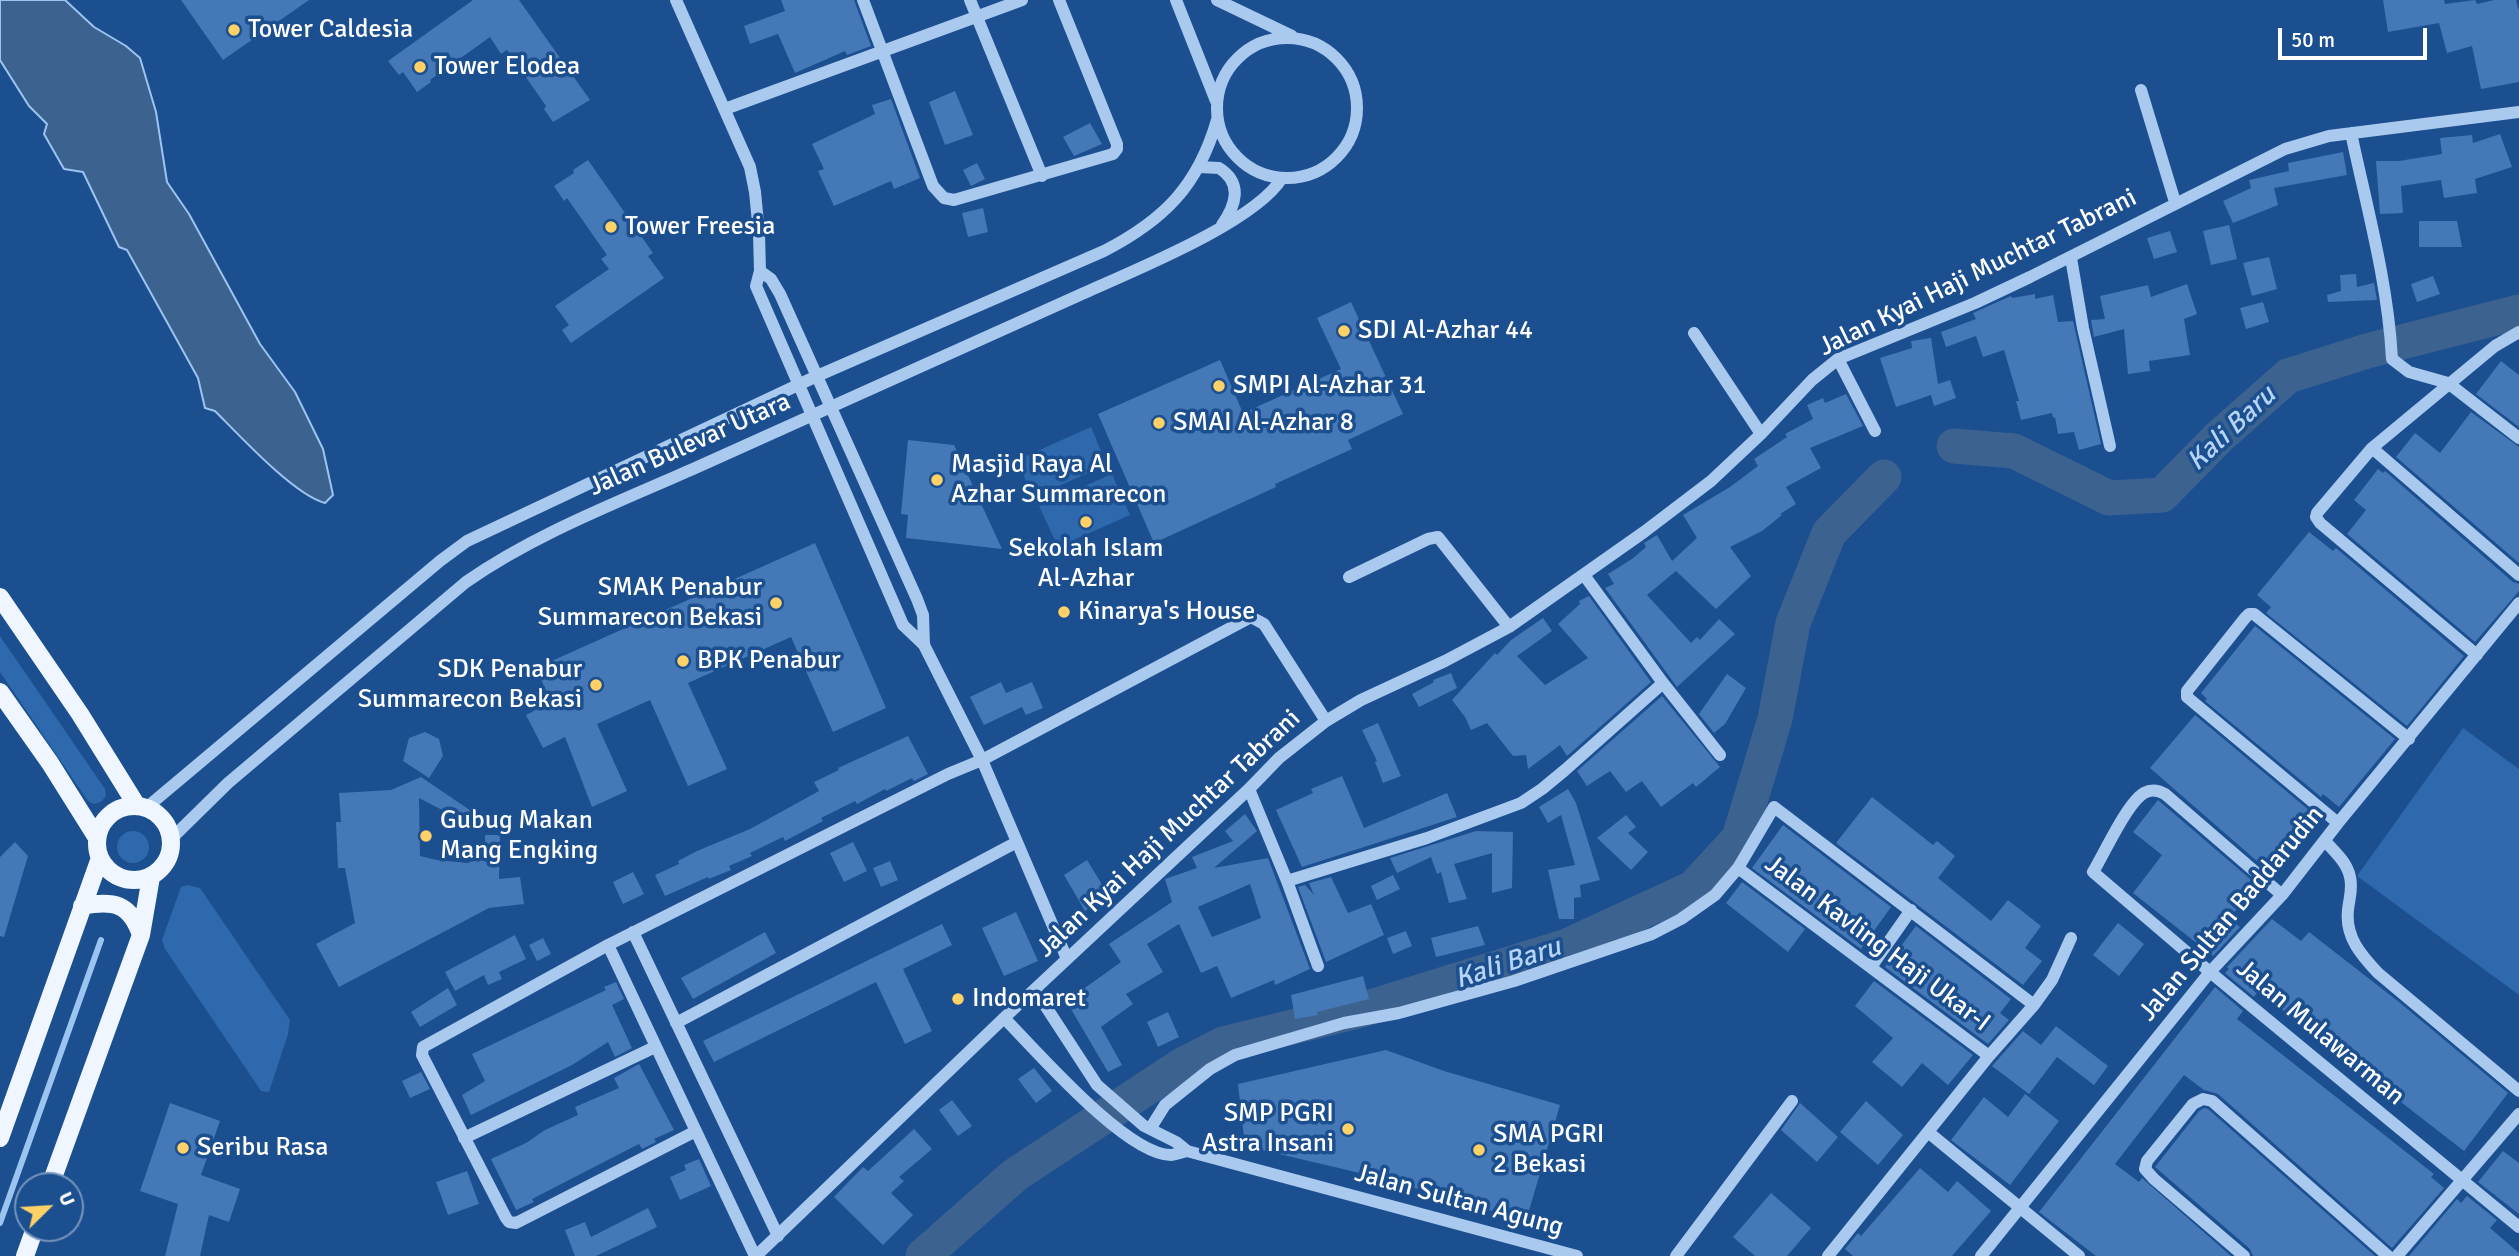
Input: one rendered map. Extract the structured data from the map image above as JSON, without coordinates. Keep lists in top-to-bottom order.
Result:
{
  "streets": {
    "street": [
      "Jalan Kyai Haji Muchtar Tabrani",
      "Jalan Bulevar Utara",
      "Jalan Sultan Baddarudin",
      "Jalan Kavling Haji Ukar-I",
      "Jalan Mulawarman",
      "Jalan Sultan Agung"
    ]
  },
  "crossings": [
    ["Jalan Sultan Baddarudin", "Jalan Mulawarman"]
  ],
  "water": ["Kali Baru"],
  "places": [
    "Tower Caldesia",
    "Tower Elodea",
    "Tower Freesia",
    "SDI Al-Azhar 44",
    "SMPI Al-Azhar 31",
    "SMAI Al-Azhar 8",
    "Masjid Raya Al Azhar Summarecon",
    "Sekolah Islam Al-Azhar",
    "SMAK Penabur Summarecon Bekasi",
    "Kinarya's House",
    "BPK Penabur",
    "SDK Penabur Summarecon Bekasi",
    "Gubug Makan Mang Engking",
    "Indomaret",
    "SMP PGRI Astra Insani",
    "Seribu Rasa",
    "SMA PGRI 2 Bekasi"
  ],
  "scale_bar": "50 m",
  "north": "top right"
}
